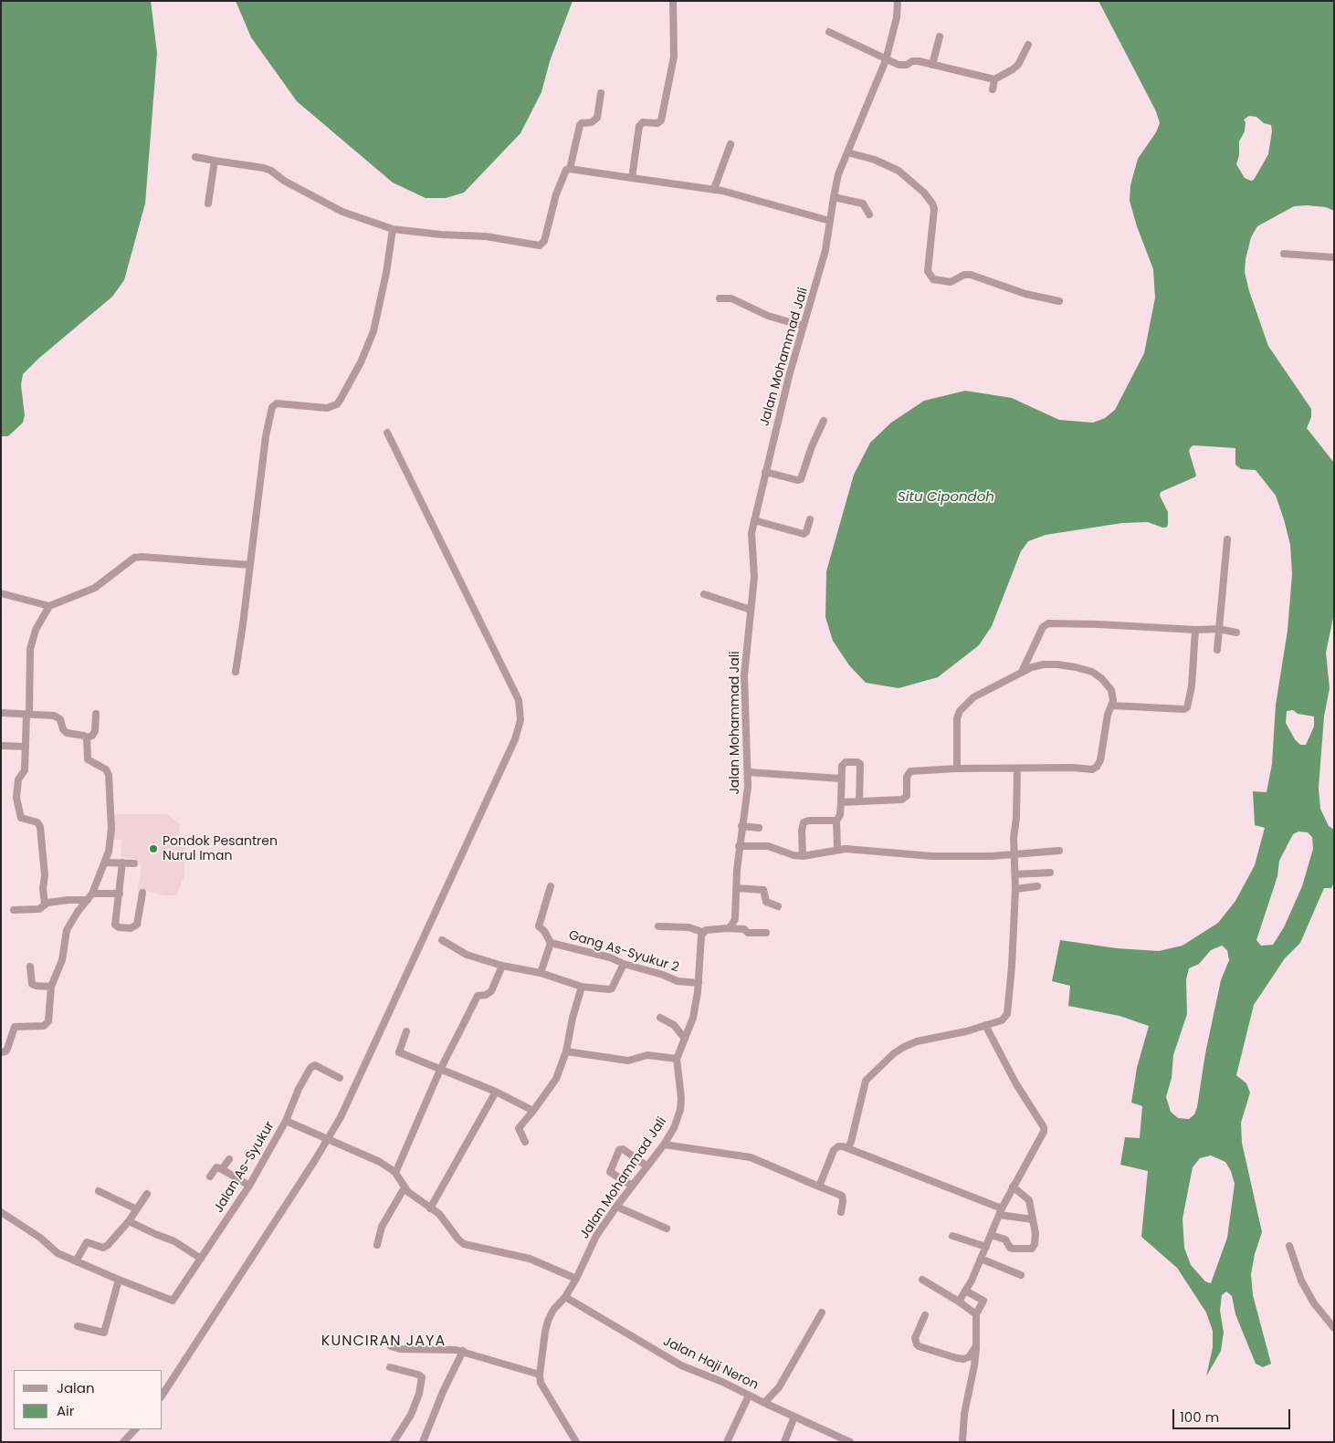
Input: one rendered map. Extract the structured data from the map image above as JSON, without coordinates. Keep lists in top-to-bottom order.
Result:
{
  "streets": {
    "street": [
      "Jalan Mohammad Jali",
      "Gang As-Syukur 2",
      "Jalan As-Syukur",
      "Jalan Haji Neron"
    ]
  },
  "crossings": [
    ["Jalan Mohammad Jali", "Jalan As-Syukur"],
    ["Jalan Mohammad Jali", "Jalan Haji Neron"]
  ],
  "districts": ["KUNCIRAN JAYA"],
  "water": ["Situ Cipondoh"],
  "places": ["Pondok Pesantren Nurul Iman"],
  "legend": ["Jalan", "Air"],
  "scale_bar": "100 m"
}
